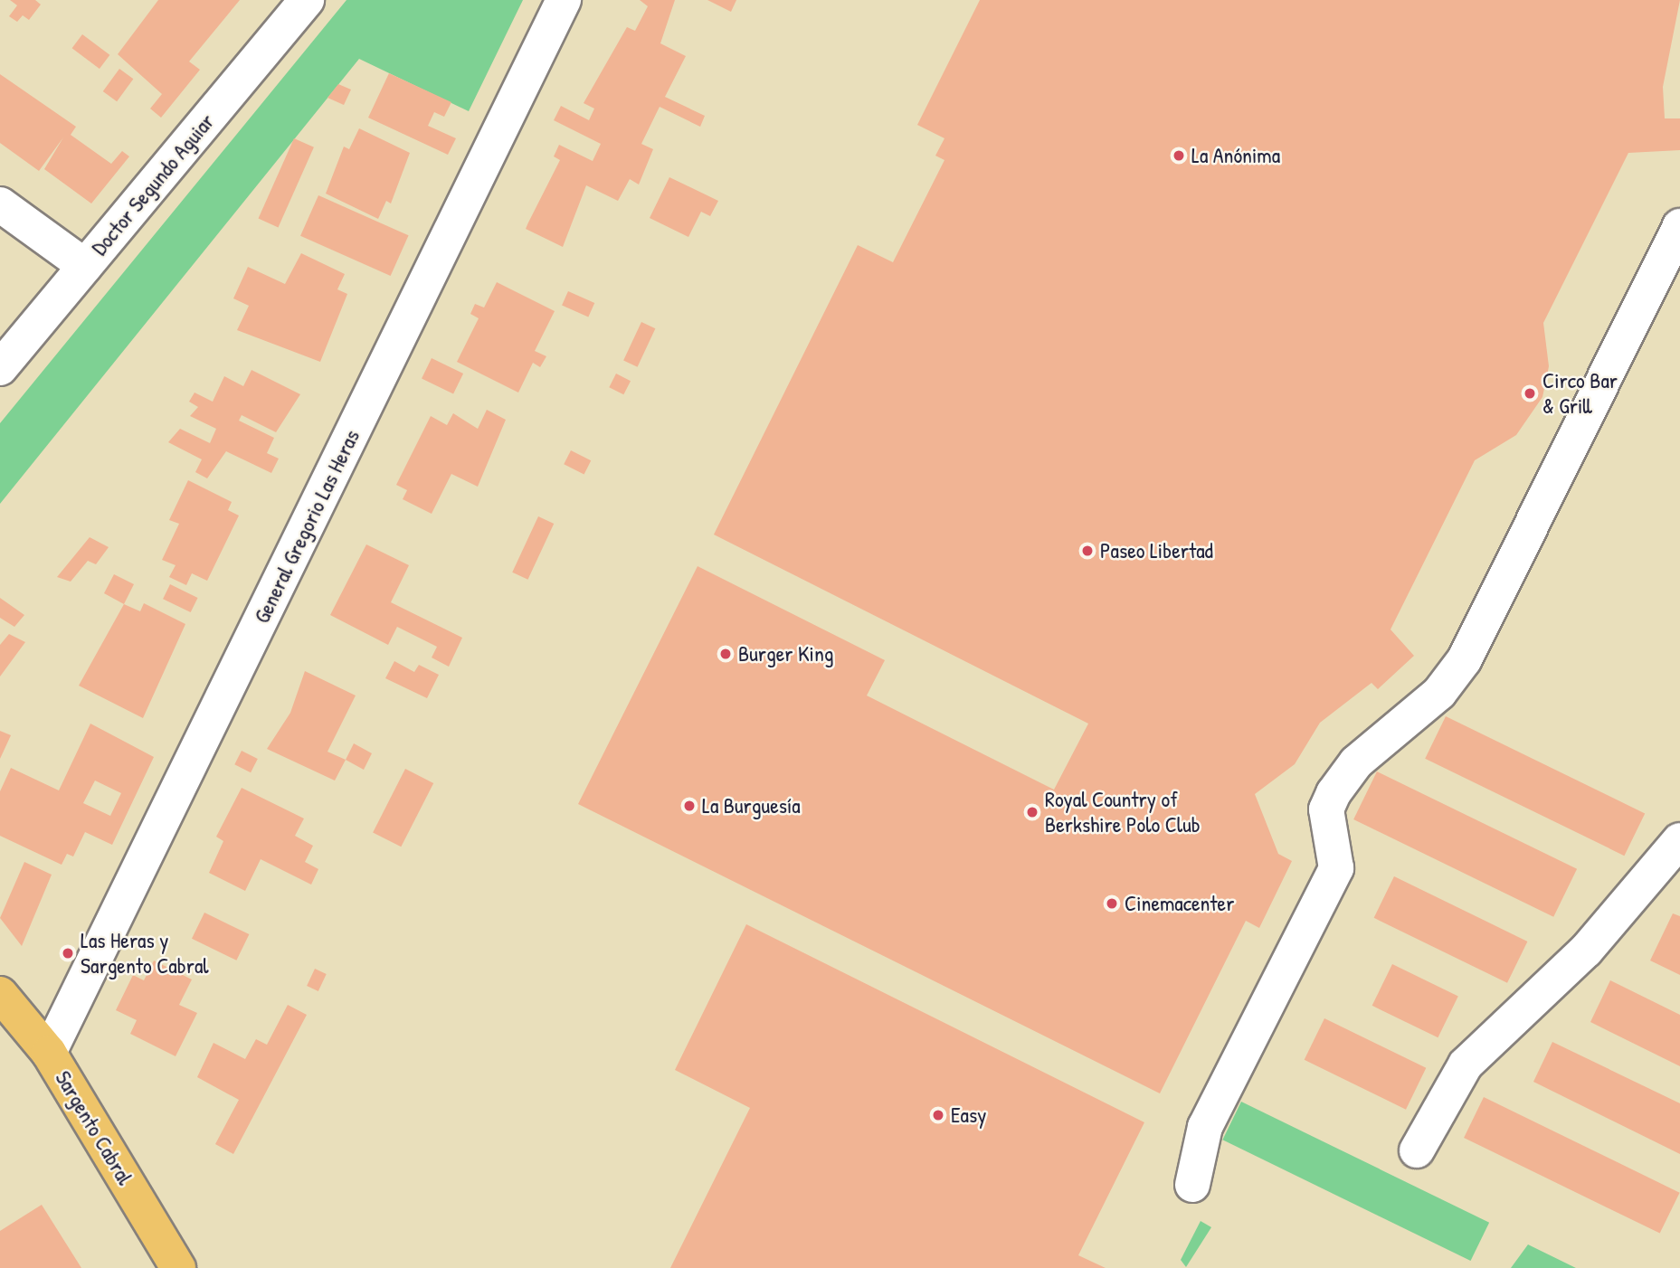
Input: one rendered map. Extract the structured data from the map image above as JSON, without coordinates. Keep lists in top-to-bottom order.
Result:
{
  "streets": {
    "main road": ["Sargento Cabral"],
    "street": ["Doctor Segundo Aguiar", "General Gregorio Las Heras"]
  },
  "crossings": [
    ["General Gregorio Las Heras", "Sargento Cabral"]
  ],
  "places": [
    "La Anónima",
    "Circo Bar & Grill",
    "Paseo Libertad",
    "Burger King",
    "La Burguesía",
    "Royal Country of Berkshire Polo Club",
    "Cinemacenter",
    "Las Heras y Sargento Cabral",
    "Easy"
  ]
}
